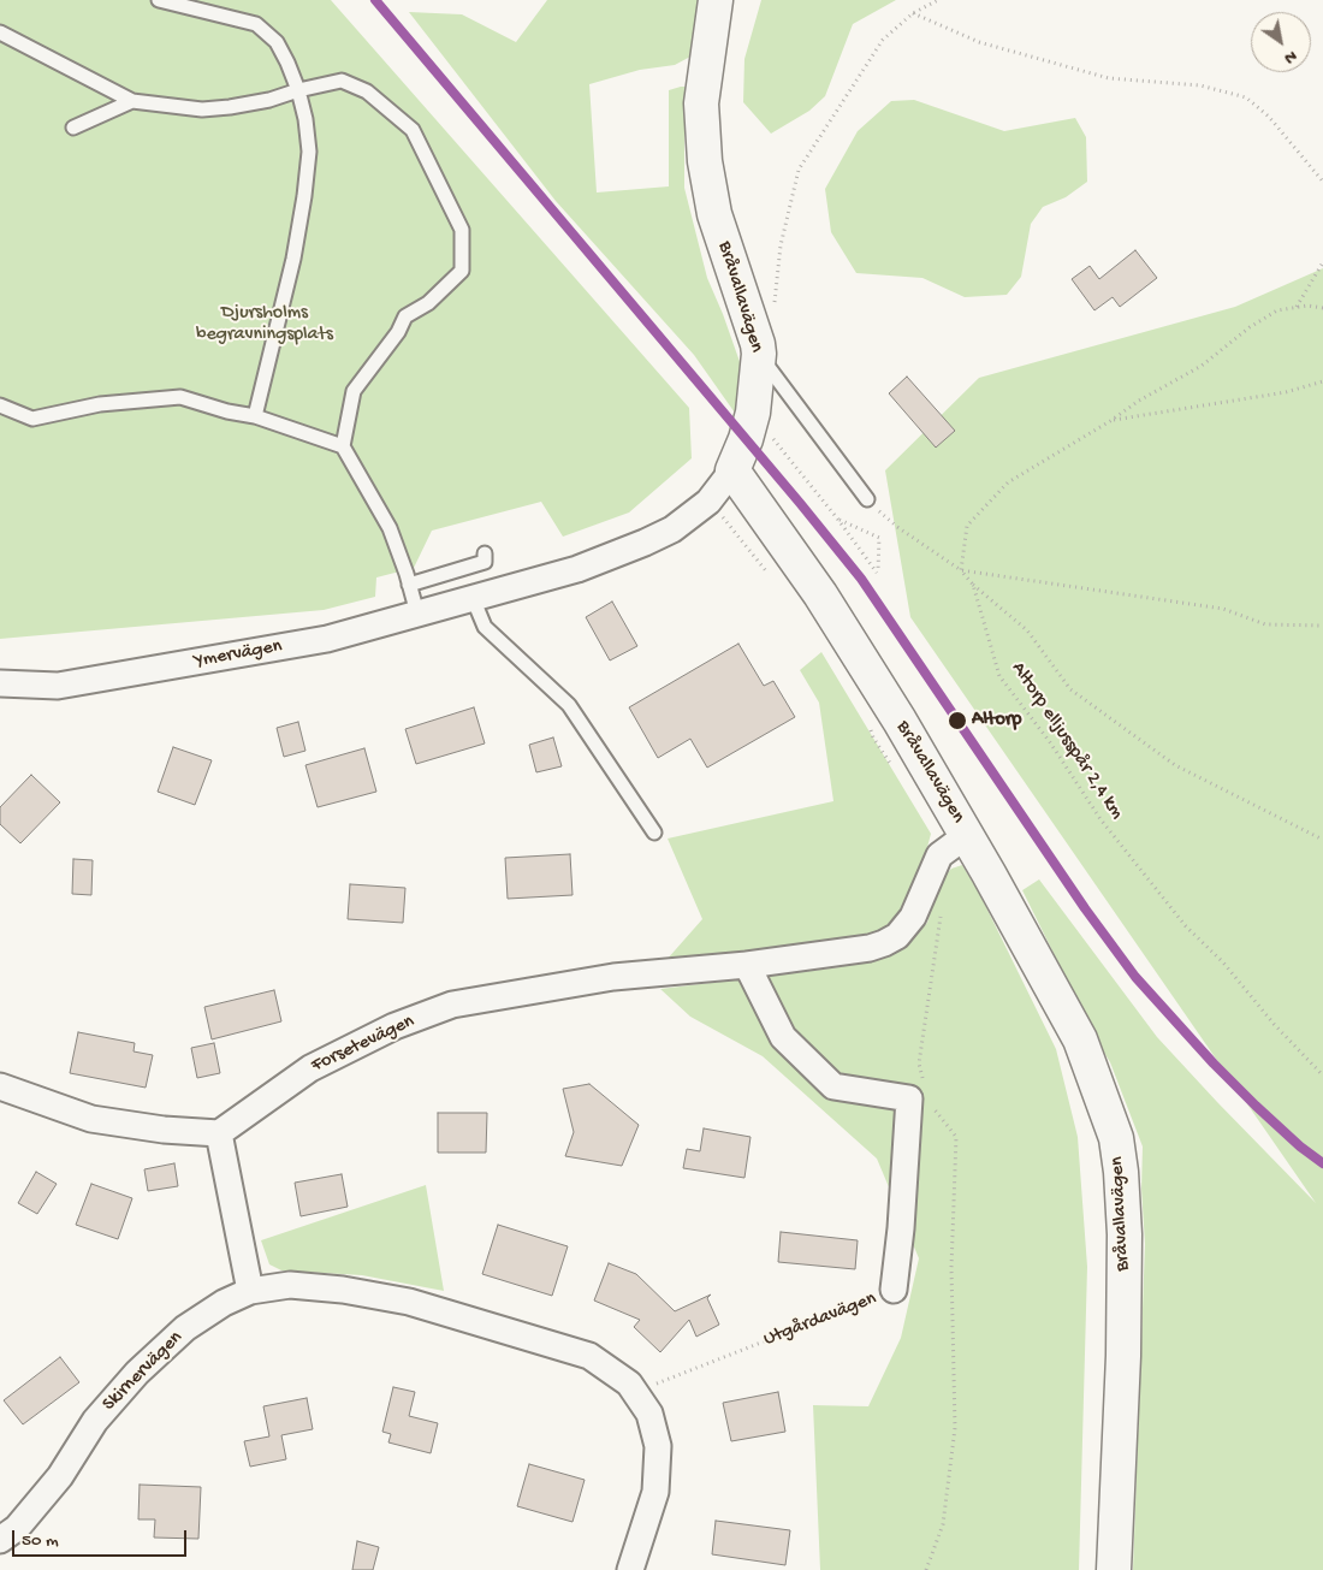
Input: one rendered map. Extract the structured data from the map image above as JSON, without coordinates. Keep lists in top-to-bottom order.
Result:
{
  "streets": {
    "street": [
      "Bråvallavägen",
      "Ymervägen",
      "Forsetevägen",
      "Utgårdavägen",
      "Skirnervägen"
    ],
    "path": ["Altorp elljusspår 2,4 km"]
  },
  "crossings": [
    ["Bråvallavägen", "Ymervägen"],
    ["Bråvallavägen", "Forsetevägen"]
  ],
  "parks": ["Djursholms begravningsplats"],
  "places": ["Altorp"],
  "scale_bar": "50 m",
  "north": "bottom right"
}
